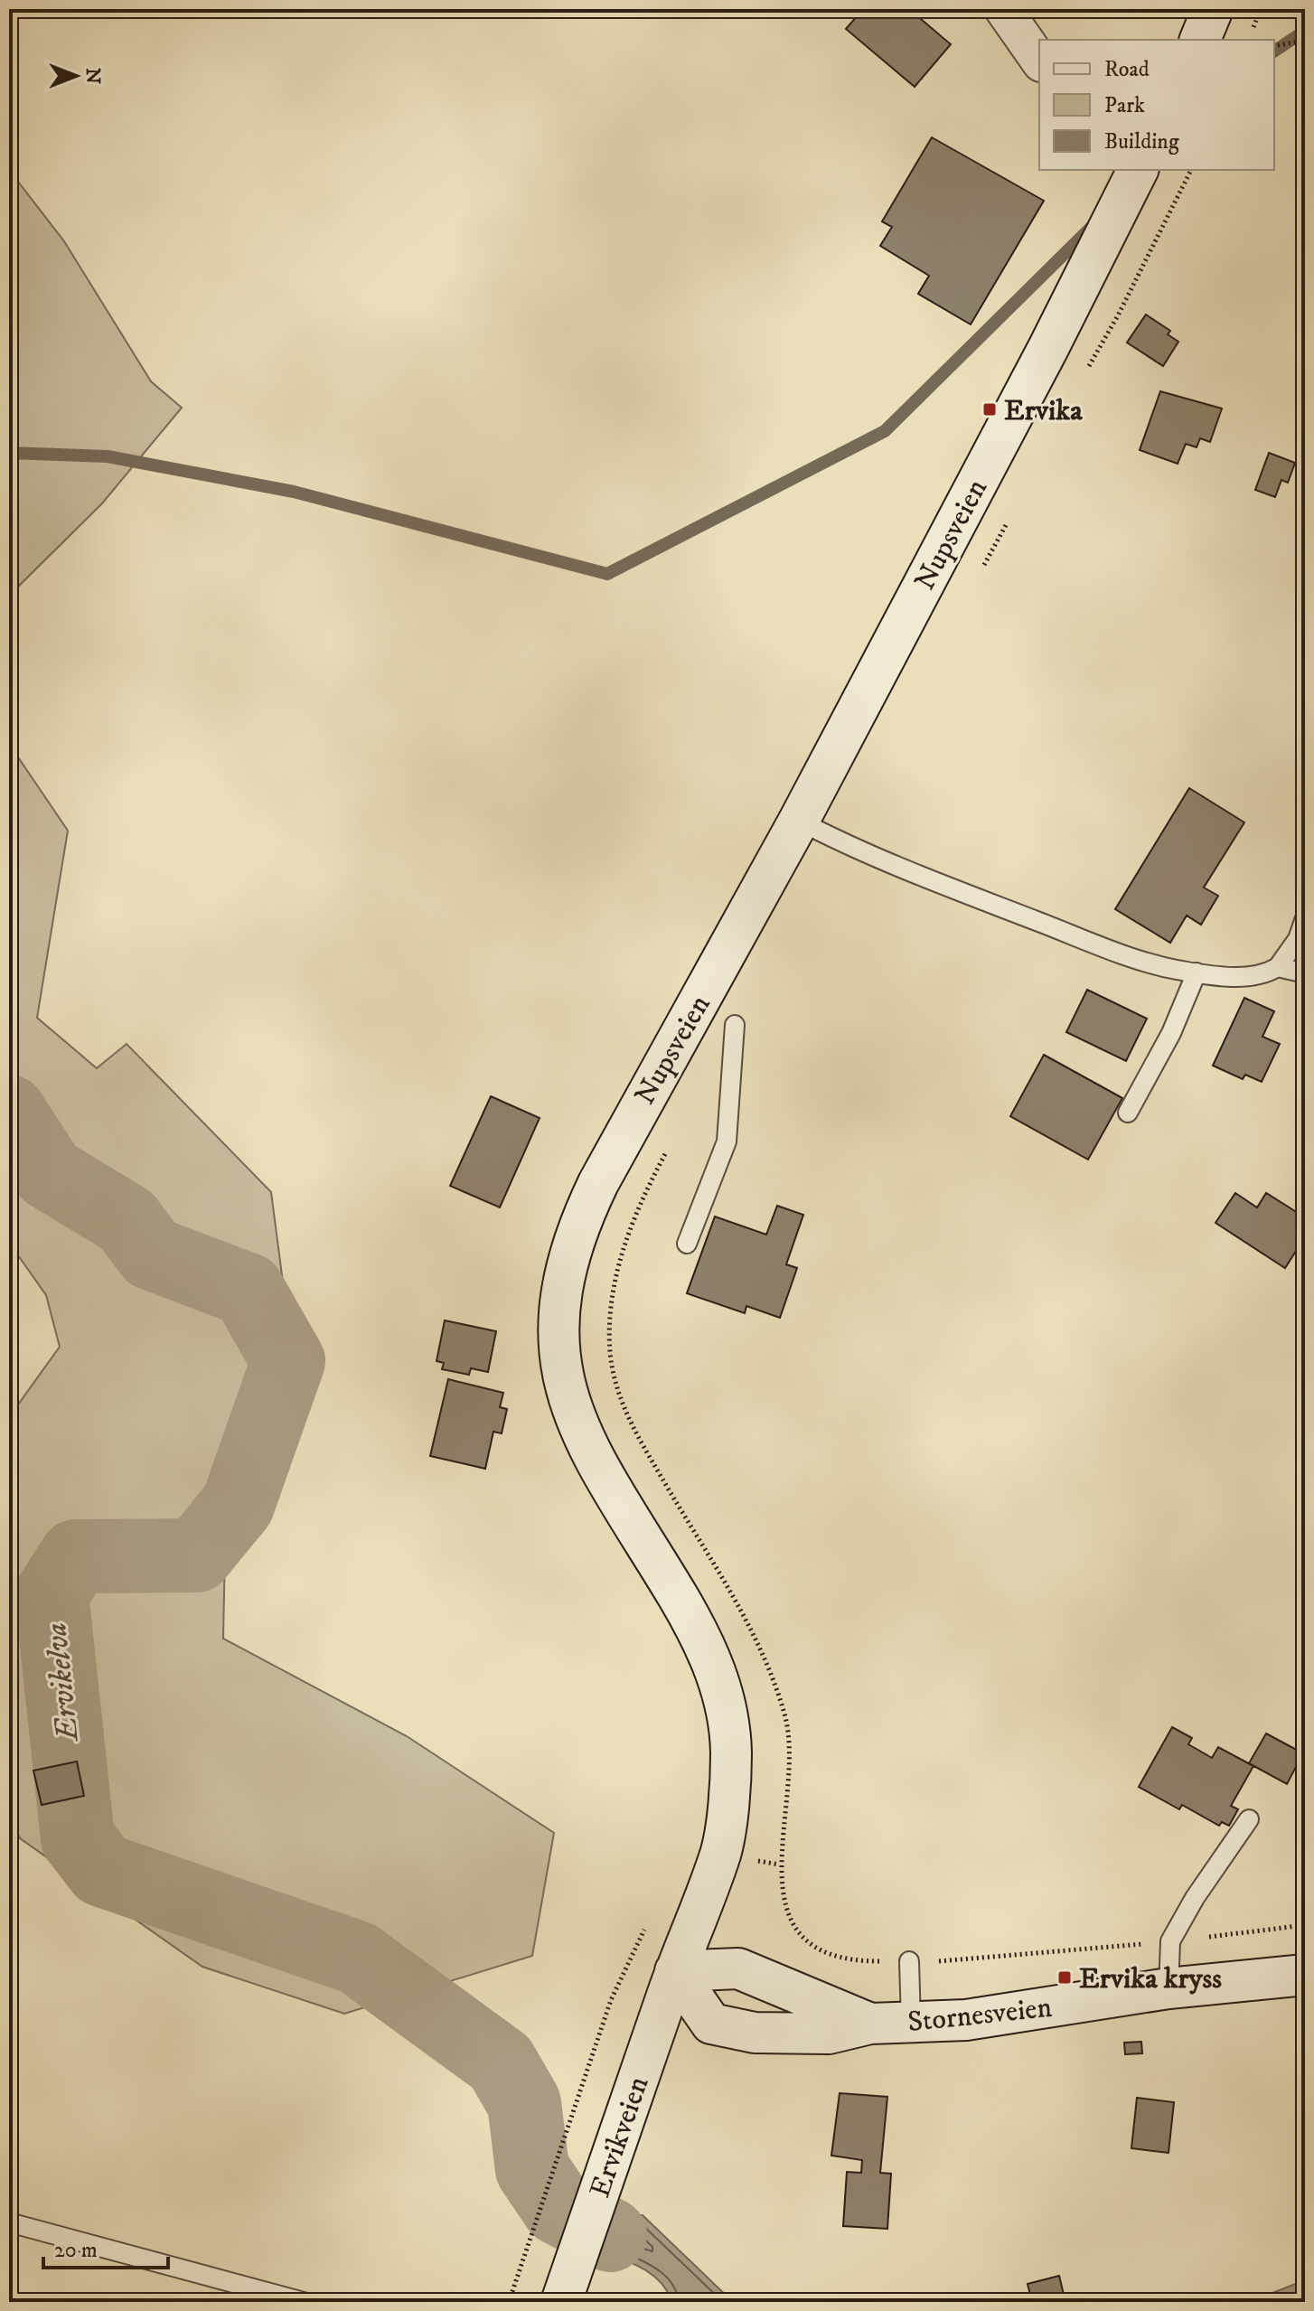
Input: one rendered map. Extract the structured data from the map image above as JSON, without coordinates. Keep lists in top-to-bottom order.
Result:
{
  "streets": {
    "main road": ["Nupsveien", "Stornesveien", "Ervikveien"]
  },
  "crossings": [
    ["Nupsveien", "Stornesveien"],
    ["Nupsveien", "Ervikveien"],
    ["Stornesveien", "Ervikveien"]
  ],
  "water": ["Ervikelva"],
  "places": {
    "transit": ["Ervika", "Ervika kryss"]
  },
  "legend": ["Road", "Park", "Building"],
  "scale_bar": "20 m",
  "north": "right"
}
